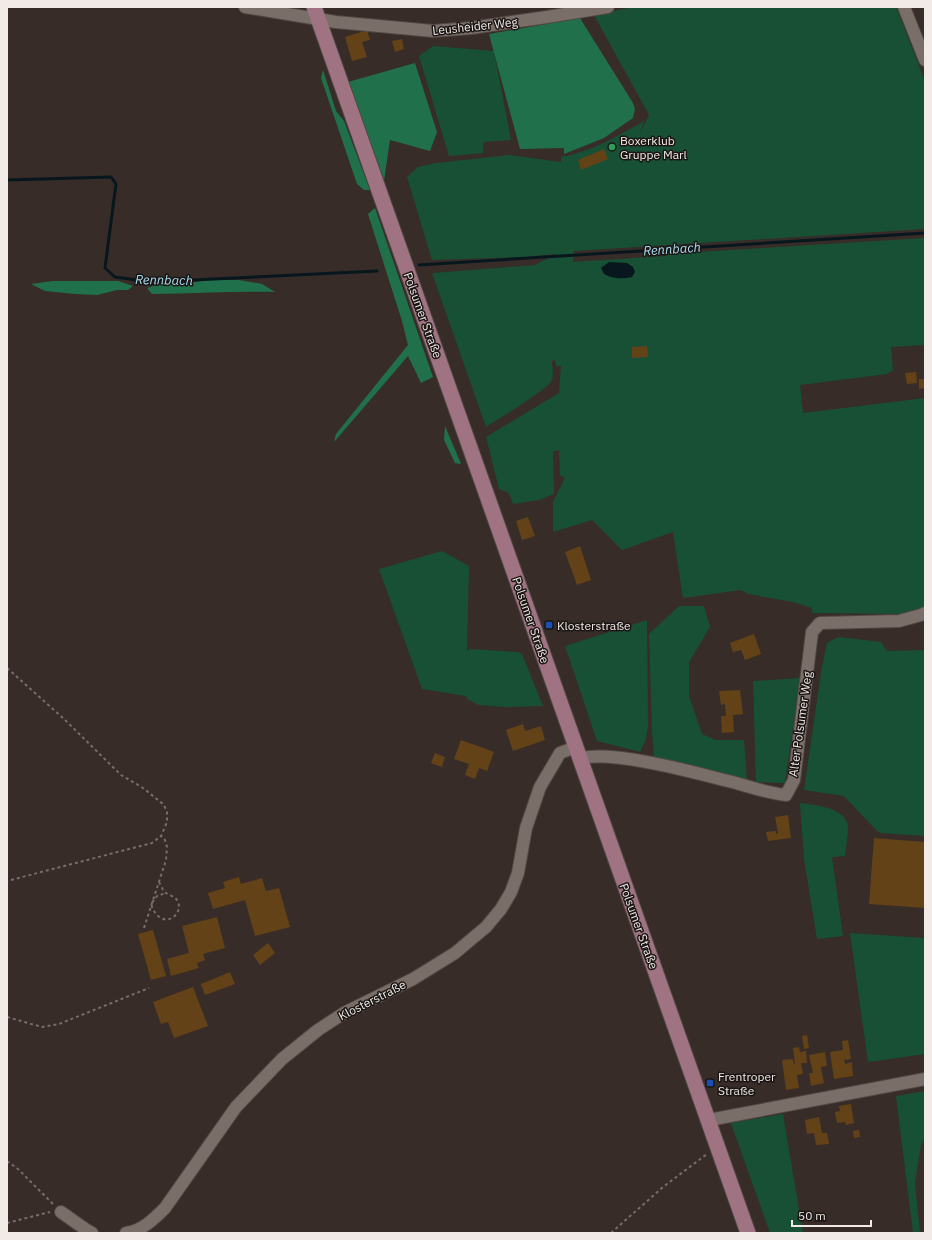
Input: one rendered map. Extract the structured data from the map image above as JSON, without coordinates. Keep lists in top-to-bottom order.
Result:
{
  "streets": {
    "main road": ["Polsumer Straße"],
    "street": ["Leusheider Weg", "Alter Polsumer Weg", "Klosterstraße"]
  },
  "crossings": [
    ["Leusheider Weg", "Polsumer Straße"],
    ["Polsumer Straße", "Alter Polsumer Weg"],
    ["Polsumer Straße", "Klosterstraße"],
    ["Alter Polsumer Weg", "Klosterstraße"]
  ],
  "water": ["Rennbach"],
  "places": {
    "other": ["Boxerklub Gruppe Marl"],
    "transit": ["Klosterstraße", "Frentroper Straße"]
  },
  "scale_bar": "50 m"
}
